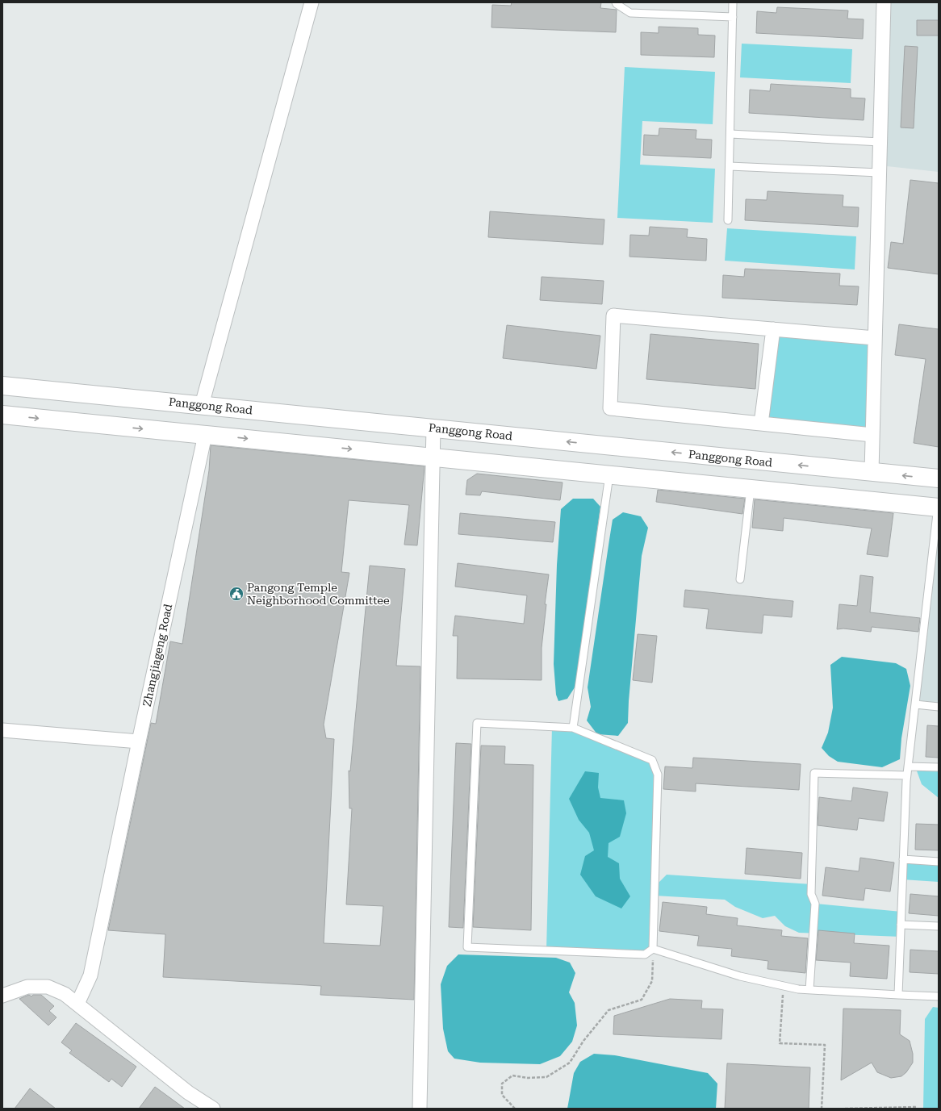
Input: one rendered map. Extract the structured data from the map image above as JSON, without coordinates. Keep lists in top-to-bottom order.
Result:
{
  "streets": {
    "main road": ["Panggong Road"],
    "street": ["Zhangjiageng Road"]
  },
  "places": {
    "public building": ["Pangong Temple Neighborhood Committee"]
  }
}
